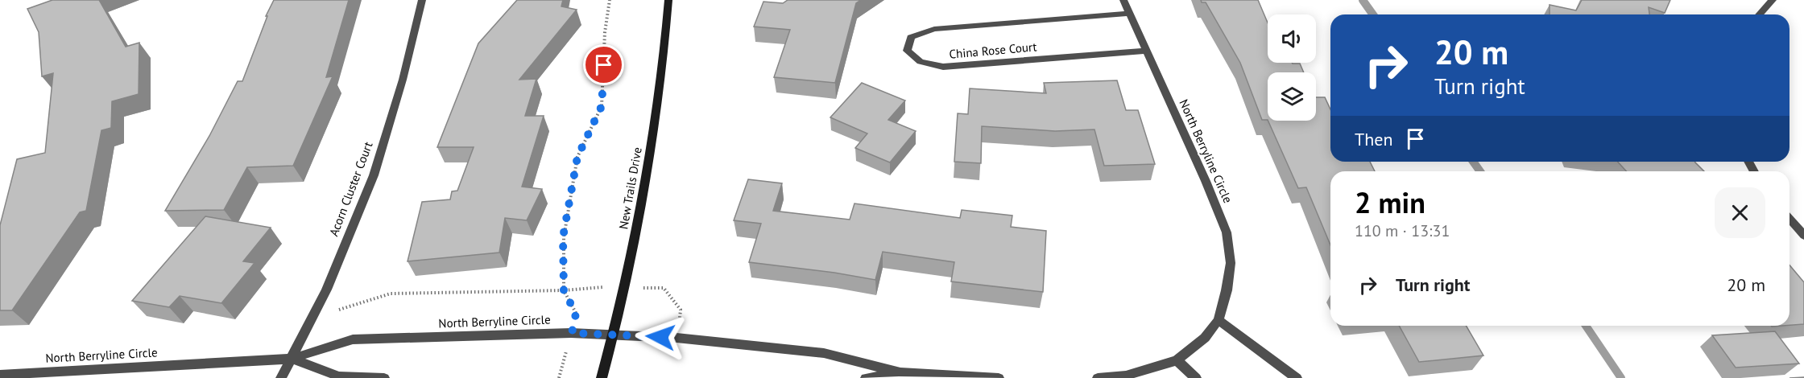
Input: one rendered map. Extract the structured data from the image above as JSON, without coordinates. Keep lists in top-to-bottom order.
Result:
{
  "streets": {
    "street": [
      "China Rose Court",
      "North Berryline Circle",
      "New Trails Drive",
      "Acorn Cluster Court"
    ]
  },
  "crossings": [
    ["China Rose Court", "North Berryline Circle"],
    ["North Berryline Circle", "New Trails Drive"],
    ["North Berryline Circle", "Acorn Cluster Court"]
  ],
  "page": {
    "turn": ["20 m", "Turn right"],
    "then": "Then",
    "heading": ["2 min", "110 m · 13:31"],
    "list": [
      {
        "name": "Turn right",
        "value": "20 m"
      }
    ]
  }
}
